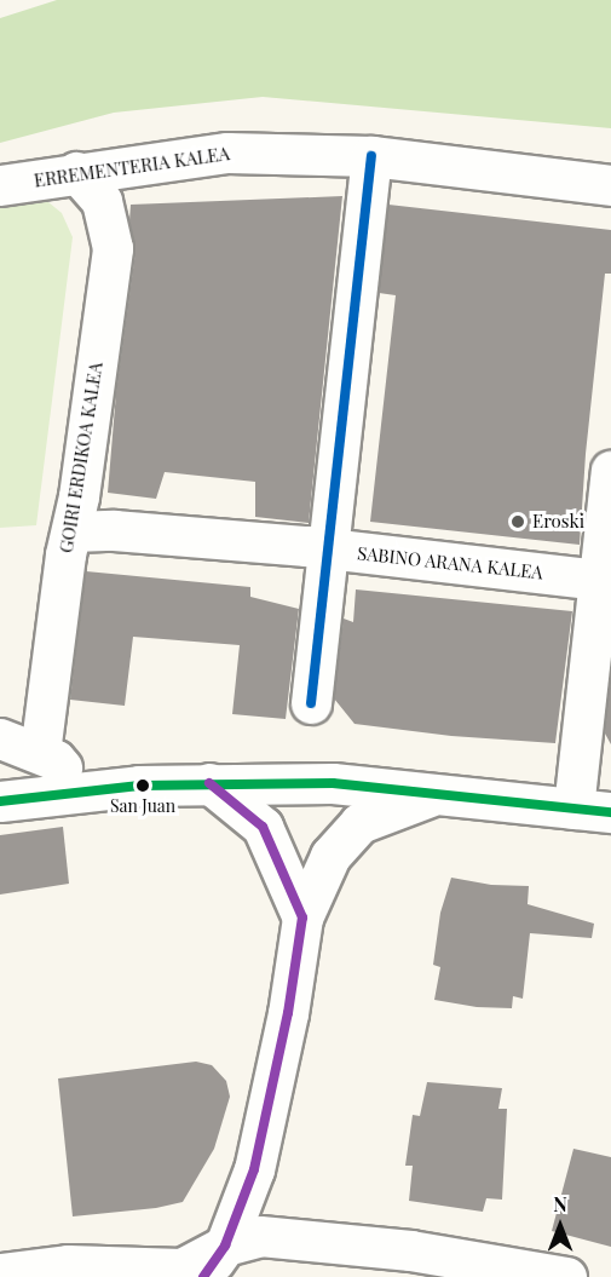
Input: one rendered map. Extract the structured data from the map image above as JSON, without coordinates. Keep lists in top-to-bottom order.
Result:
{
  "streets": {
    "street": ["ERREMENTERIA KALEA", "GOIRI ERDIKOA KALEA", "SABINO ARANA KALEA"]
  },
  "crossings": [
    ["ERREMENTERIA KALEA", "GOIRI ERDIKOA KALEA"],
    ["GOIRI ERDIKOA KALEA", "SABINO ARANA KALEA"]
  ],
  "places": ["Eroski", "San Juan"],
  "north": "top"
}
